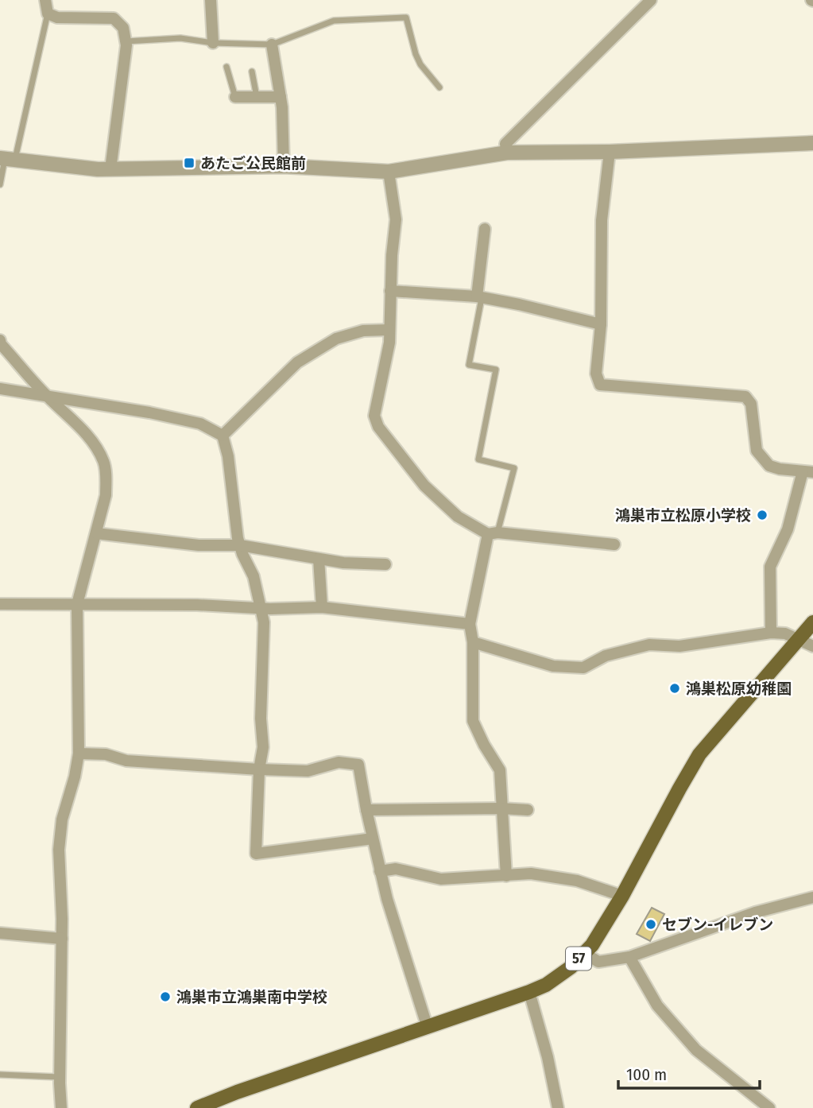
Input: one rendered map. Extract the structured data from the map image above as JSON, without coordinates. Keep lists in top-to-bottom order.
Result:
{
  "streets": {
    "main road": ["57"]
  },
  "places": {
    "transit": ["あたご公民館前"],
    "other": [
      "鴻巣市立松原小学校",
      "鴻巣松原幼稚園",
      "セブン-イレブン",
      "鴻巣市立鴻巣南中学校"
    ]
  },
  "scale_bar": "100 m"
}
